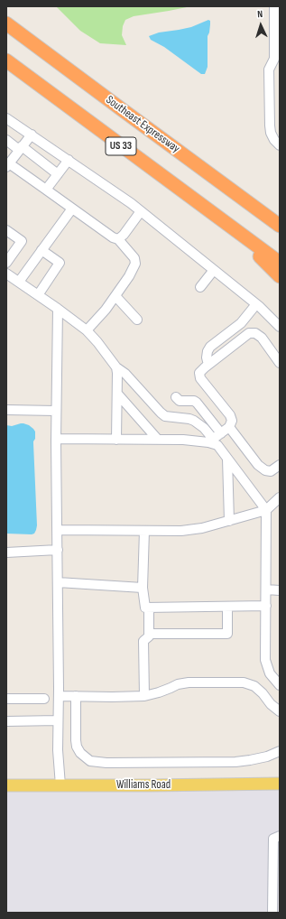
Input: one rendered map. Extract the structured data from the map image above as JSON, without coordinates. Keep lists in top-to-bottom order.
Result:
{
  "streets": {
    "highway": ["Southeast Expressway", "US 33"],
    "main road": ["Williams Road"]
  },
  "north": "top"
}
